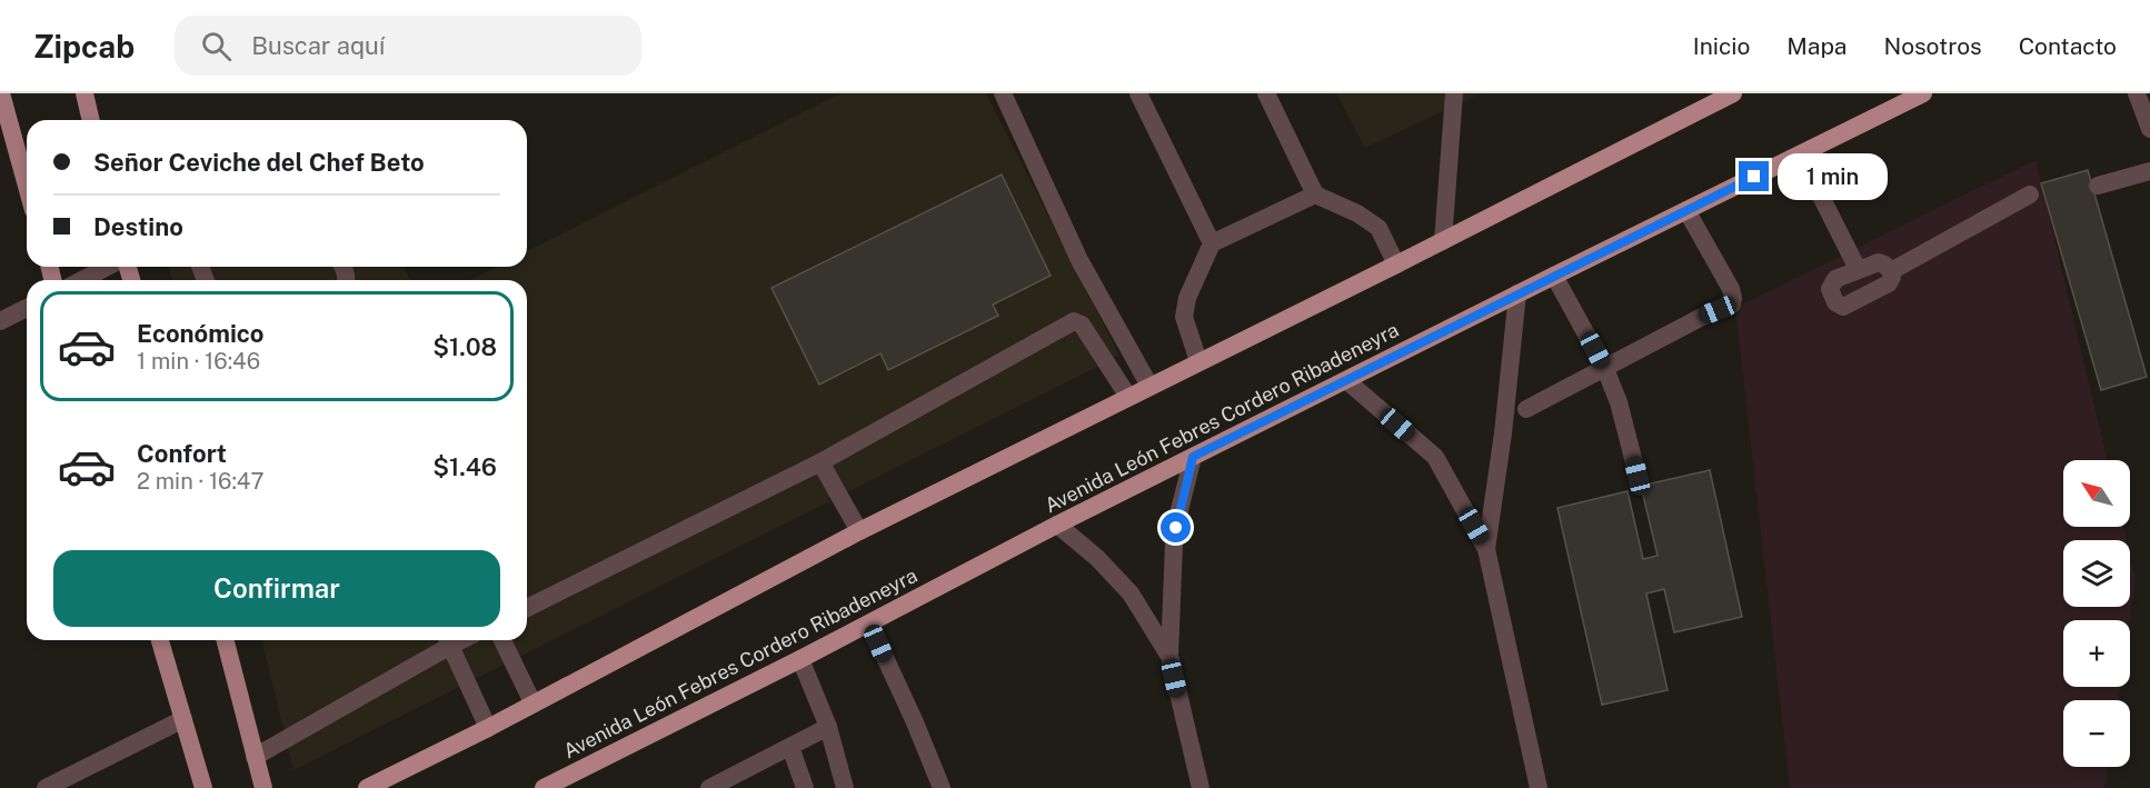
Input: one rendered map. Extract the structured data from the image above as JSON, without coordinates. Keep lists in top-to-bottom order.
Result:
{
  "streets": {
    "highway": ["Avenida León Febres Cordero Ribadeneyra"]
  },
  "north": "top left",
  "page": {
    "header": "Zipcab",
    "search": "Buscar aquí",
    "nav": [
      "Inicio",
      "Mapa",
      "Nosotros",
      "Contacto"
    ],
    "banner": ["Señor Ceviche del Chef Beto", "Destino"],
    "bubble": "1 min",
    "list": [
      {
        "name": "Económico",
        "note": "1 min · 16:46",
        "value": "$1.08"
      },
      {
        "name": "Confort",
        "note": "2 min · 16:47",
        "value": "$1.46"
      }
    ],
    "map_buttons": ["+", "−"],
    "buttons": "Confirmar"
  }
}
